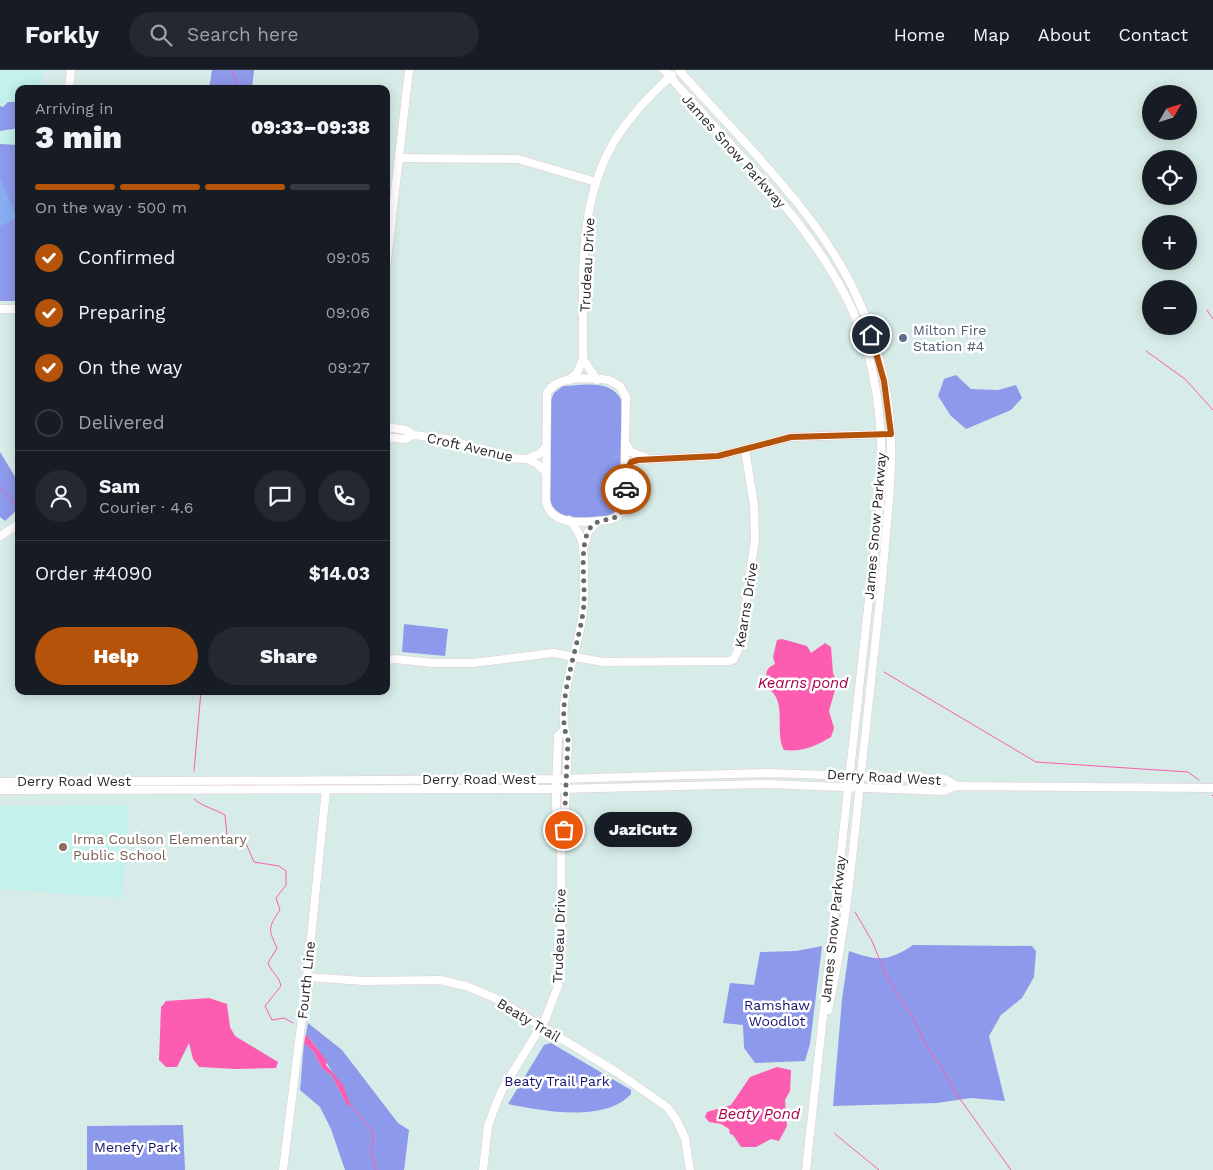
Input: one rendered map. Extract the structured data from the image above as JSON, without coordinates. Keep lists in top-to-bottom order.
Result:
{
  "streets": {
    "main road": [
      "James Snow Parkway",
      "Trudeau Drive",
      "Croft Avenue",
      "Kearns Drive",
      "Derry Road West",
      "Fourth Line",
      "Beaty Trail"
    ]
  },
  "crossings": [
    ["James Snow Parkway", "Trudeau Drive"],
    ["James Snow Parkway", "Derry Road West"],
    ["Trudeau Drive", "Croft Avenue"],
    ["Trudeau Drive", "Kearns Drive"],
    ["Trudeau Drive", "Derry Road West"],
    ["Trudeau Drive", "Beaty Trail"],
    ["Derry Road West", "Fourth Line"],
    ["Fourth Line", "Beaty Trail"]
  ],
  "water": ["Kearns pond", "Beaty Pond"],
  "parks": ["Ramshaw Woodlot", "Beaty Trail Park", "Menefy Park"],
  "places": ["Milton Fire Station #4", "JaziCutz", "Irma Coulson Elementary Public School"],
  "north": "top right",
  "page": {
    "header": "Forkly",
    "search": "Search here",
    "nav": [
      "Home",
      "Map",
      "About",
      "Contact"
    ],
    "map_buttons": ["+", "−"],
    "heading": ["3 min", "Arriving in", "09:33–09:38"],
    "panel": [
      "Sam",
      "Courier · 4.6",
      "Order #4090",
      "$14.03"
    ],
    "bar": "On the way · 500 m",
    "list": [
      ["Confirmed", "09:05"],
      ["Preparing", "09:06"],
      ["On the way", "09:27"],
      "Delivered"
    ],
    "buttons": ["Help", "Share"],
    "bubble": "JaziCutz"
  }
}
